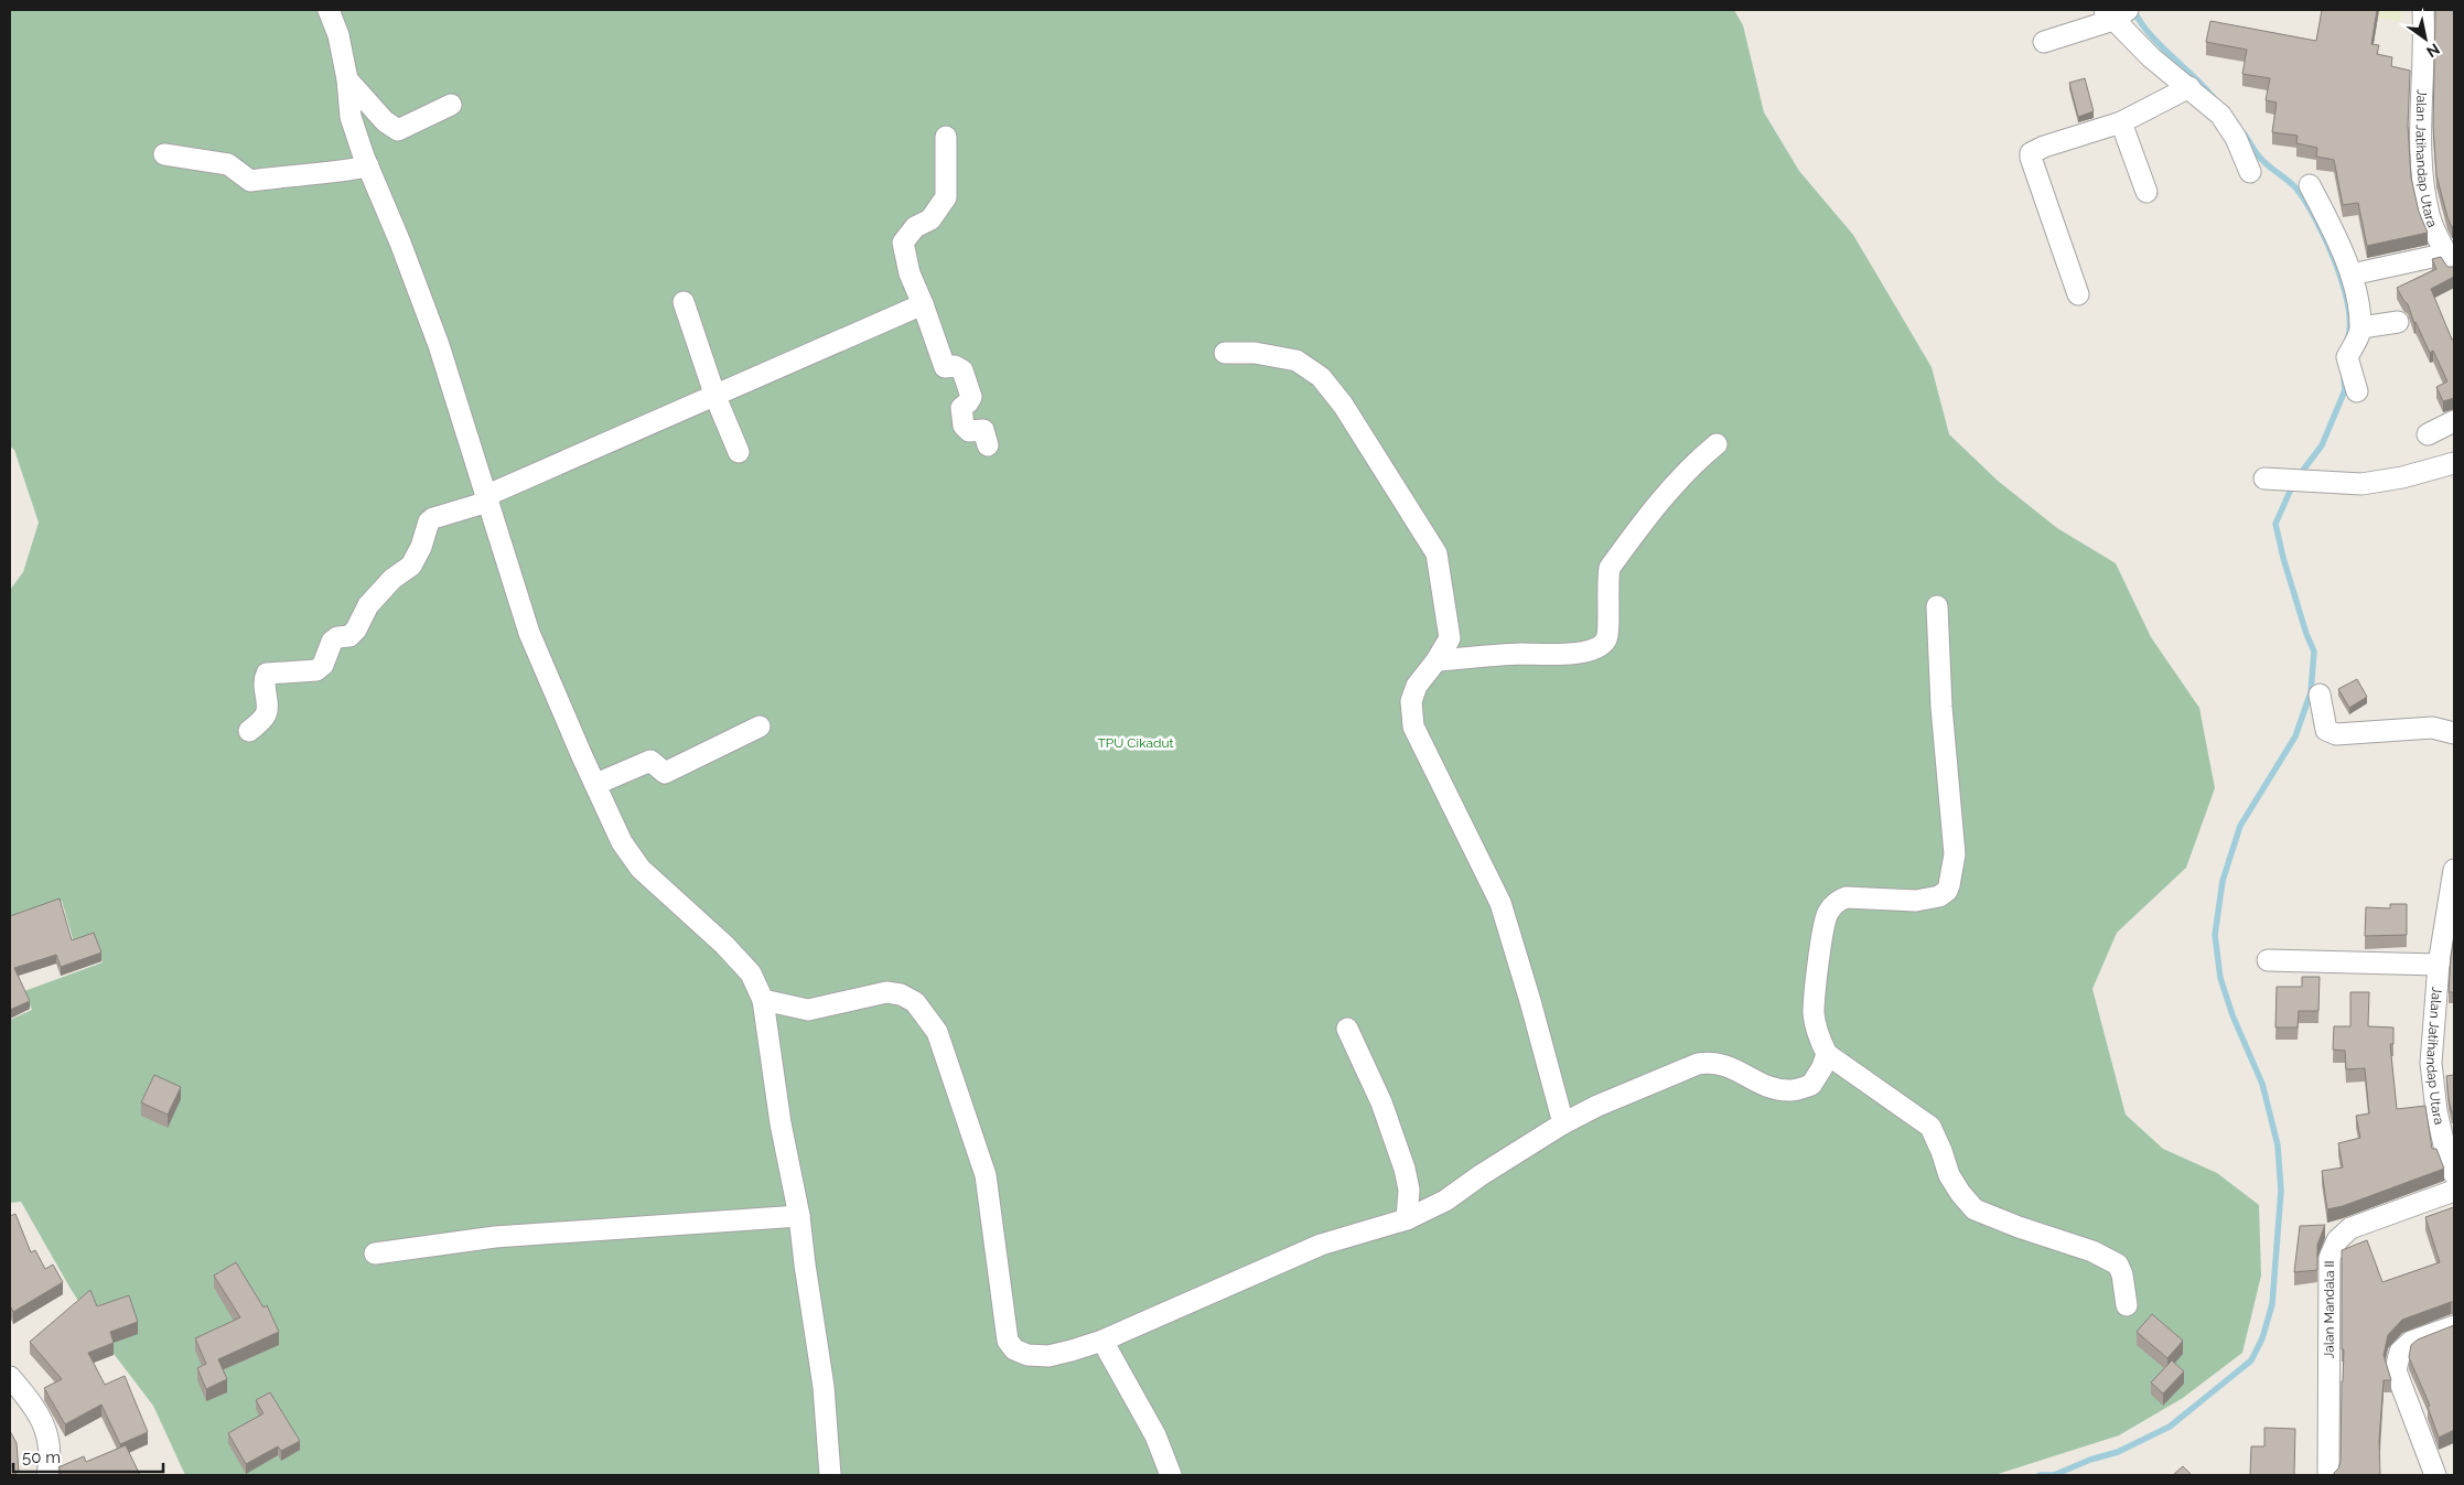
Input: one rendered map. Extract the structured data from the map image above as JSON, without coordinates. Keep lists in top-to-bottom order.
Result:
{
  "streets": {
    "street": ["Jalan Jatihandap Utara", "Jalan Mandala II"]
  },
  "parks": ["TPU Cikadut"],
  "scale_bar": "50 m",
  "north": "bottom right"
}
